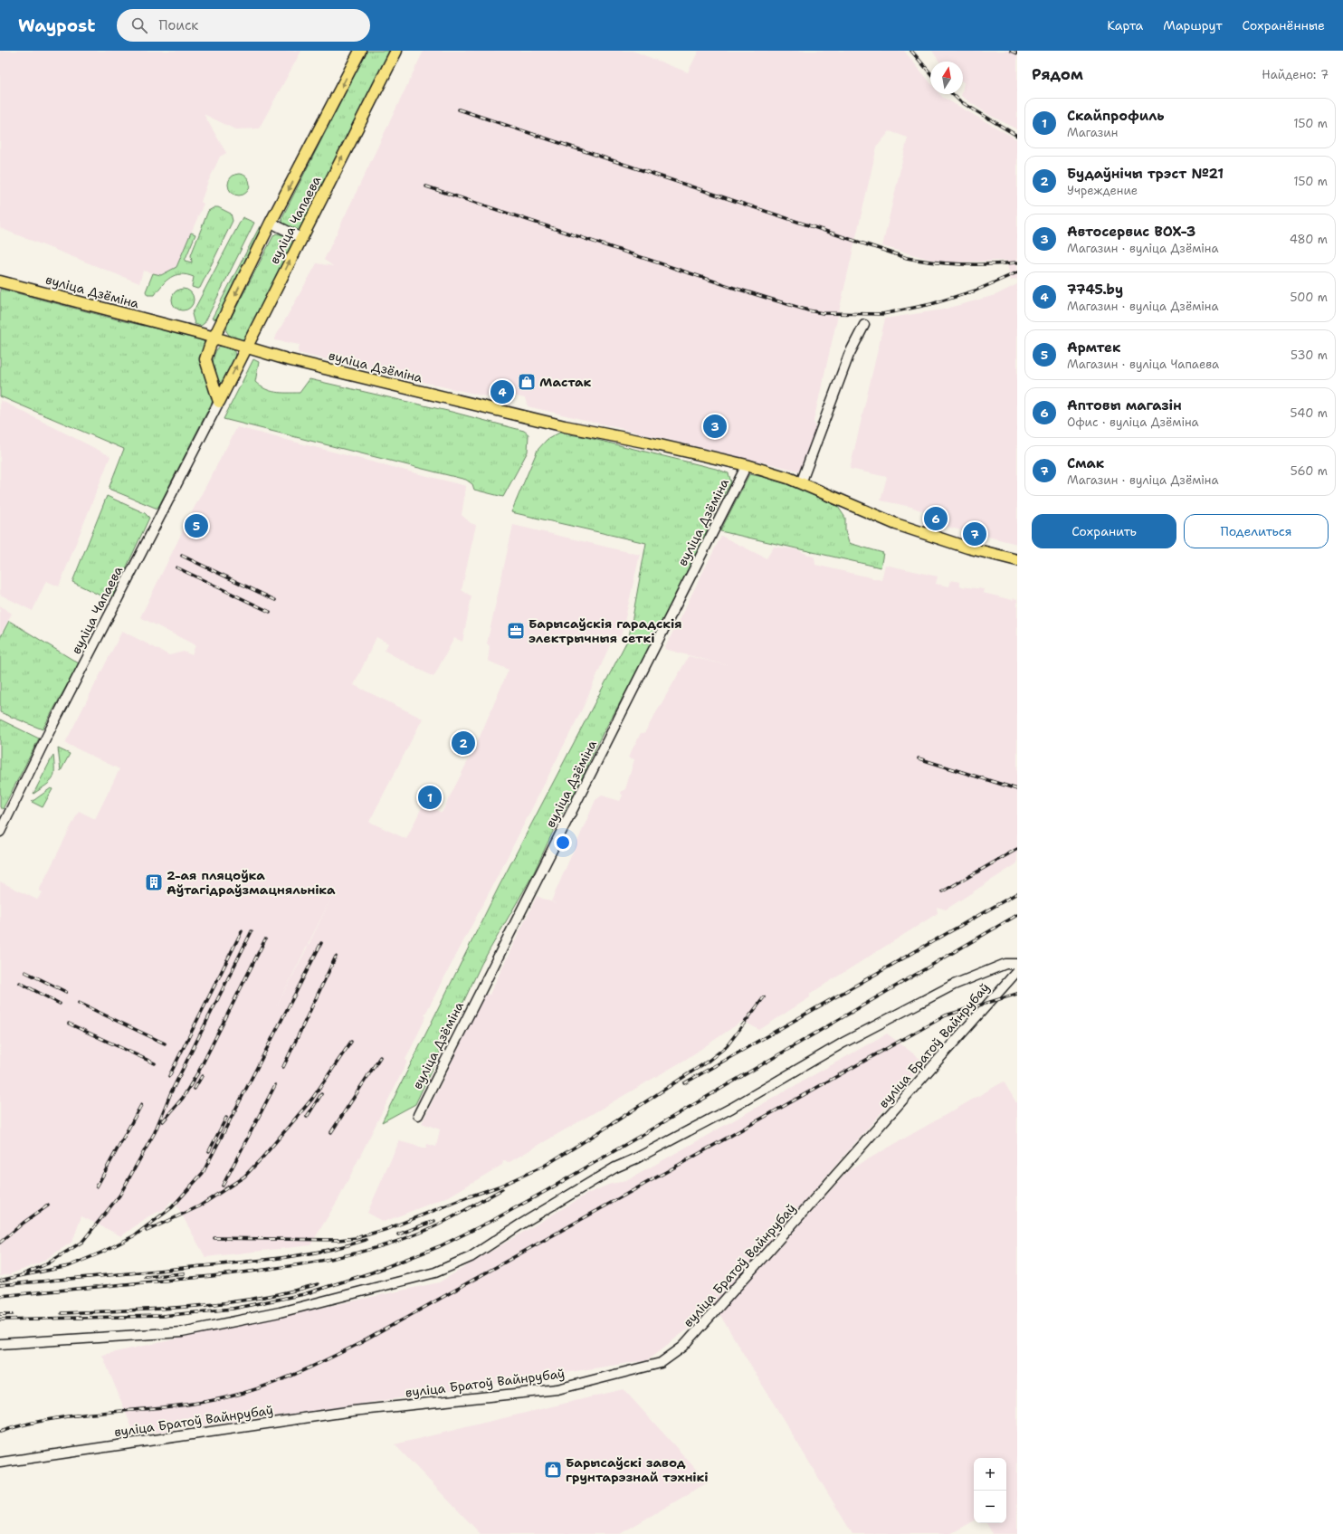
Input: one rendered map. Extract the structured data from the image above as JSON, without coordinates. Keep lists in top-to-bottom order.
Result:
{
  "streets": {
    "main road": ["вуліца Чапаева", "вуліца Дзёміна"],
    "street": ["вуліца Братоў Вайнрубаў"]
  },
  "crossings": [
    ["вуліца Чапаева", "вуліца Дзёміна"]
  ],
  "places": {
    "shop": ["Мастак", "Барысаўскі завод грунтарэзнай тэхнікі"],
    "office": ["Барысаўскія гарадскія электрычныя сеткі"],
    "building": ["2-ая пляцоўка Аўтагідраўзмацняльніка"]
  },
  "north": "top",
  "page": {
    "header": "Waypost",
    "search": "Поиск",
    "nav": ["Карта", "Маршрут", "Сохранённые"],
    "heading": ["Рядом", "Найдено: 7"],
    "list": [
      {
        "mark": "1",
        "name": "Скайпрофиль",
        "note": "Магазин",
        "value": "150 m"
      },
      {
        "mark": "2",
        "name": "Будаўнічы трэст №21",
        "note": "Учреждение",
        "value": "150 m"
      },
      {
        "mark": "3",
        "name": "Автосервис BOX-3",
        "note": "Магазин · вуліца Дзёміна",
        "value": "480 m"
      },
      {
        "mark": "4",
        "name": "7745.by",
        "note": "Магазин · вуліца Дзёміна",
        "value": "500 m"
      },
      {
        "mark": "5",
        "name": "Армтек",
        "note": "Магазин · вуліца Чапаева",
        "value": "530 m"
      },
      {
        "mark": "6",
        "name": "Аптовы магазін",
        "note": "Офис · вуліца Дзёміна",
        "value": "540 m"
      },
      {
        "mark": "7",
        "name": "Смак",
        "note": "Магазин · вуліца Дзёміна",
        "value": "560 m"
      }
    ],
    "pins": [
      "4",
      "3",
      "6",
      "5",
      "7",
      "2",
      "1"
    ],
    "buttons": ["Сохранить", "Поделиться"],
    "map_buttons": ["+", "−"]
  }
}
